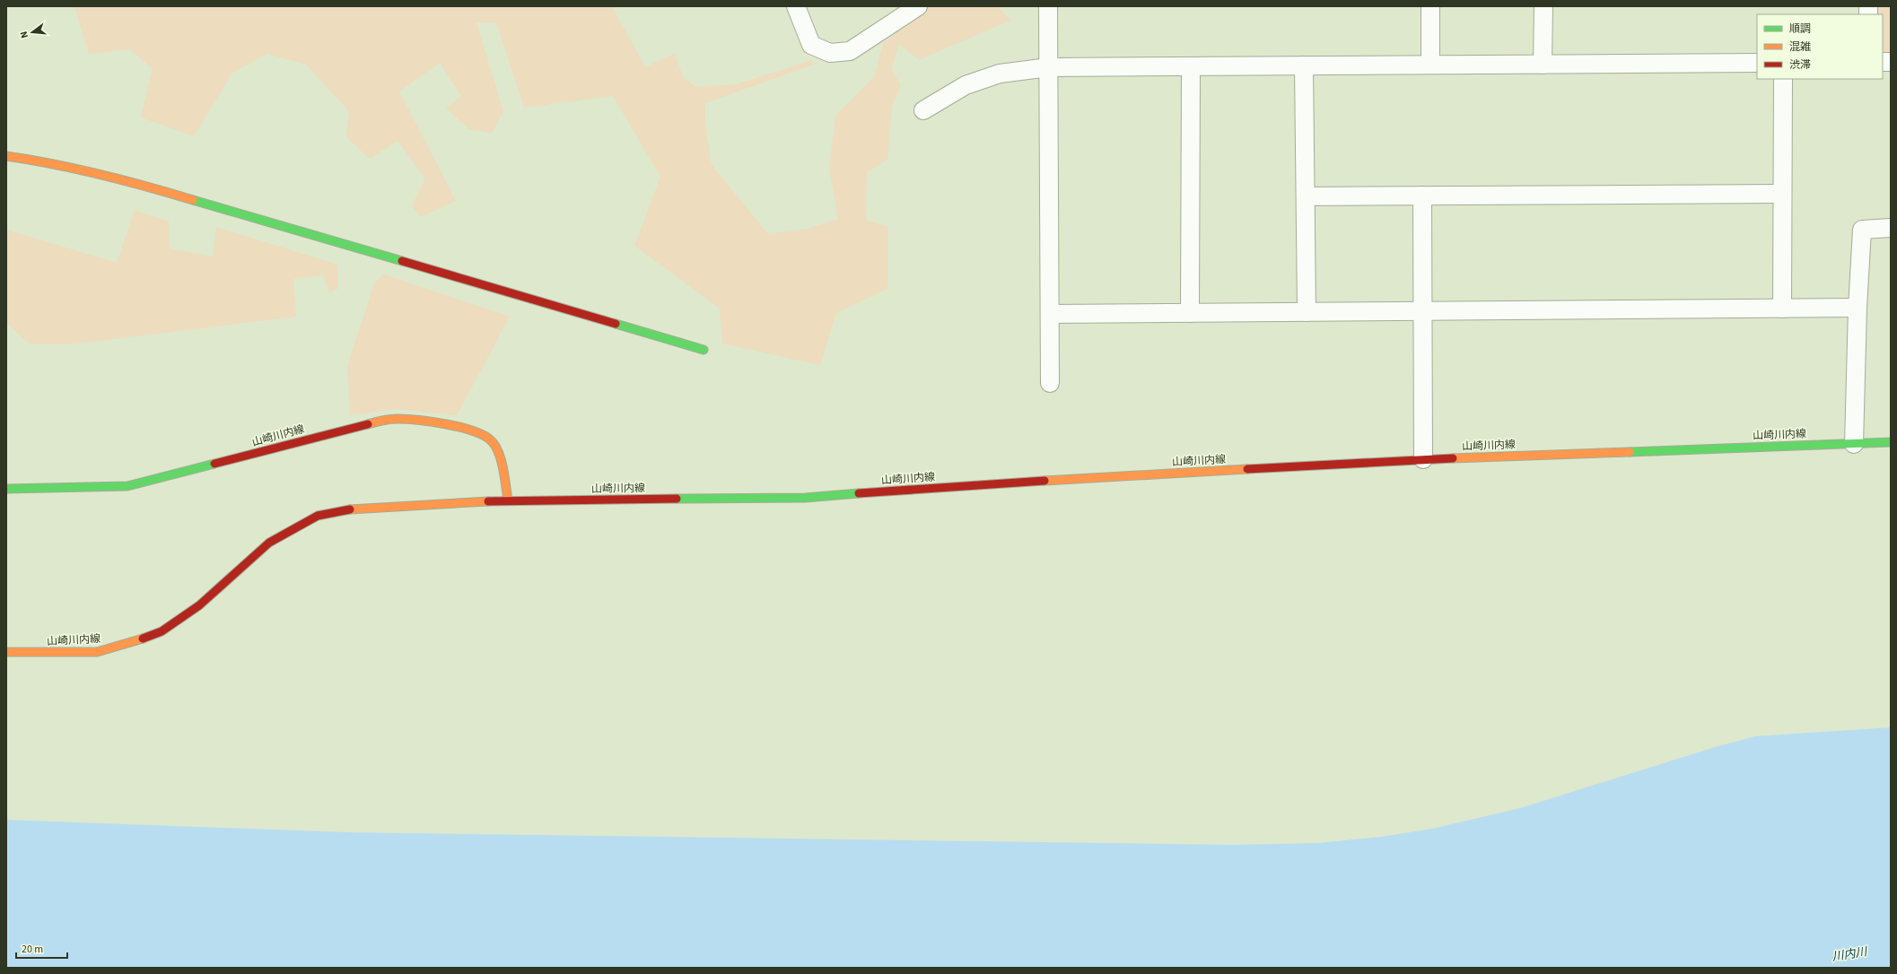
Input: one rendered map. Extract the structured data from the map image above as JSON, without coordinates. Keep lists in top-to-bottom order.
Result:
{
  "streets": {
    "main road": ["山崎川内線"]
  },
  "water": ["川内川"],
  "legend": ["順調", "混雑", "渋滞"],
  "scale_bar": "20 m",
  "north": "left"
}
